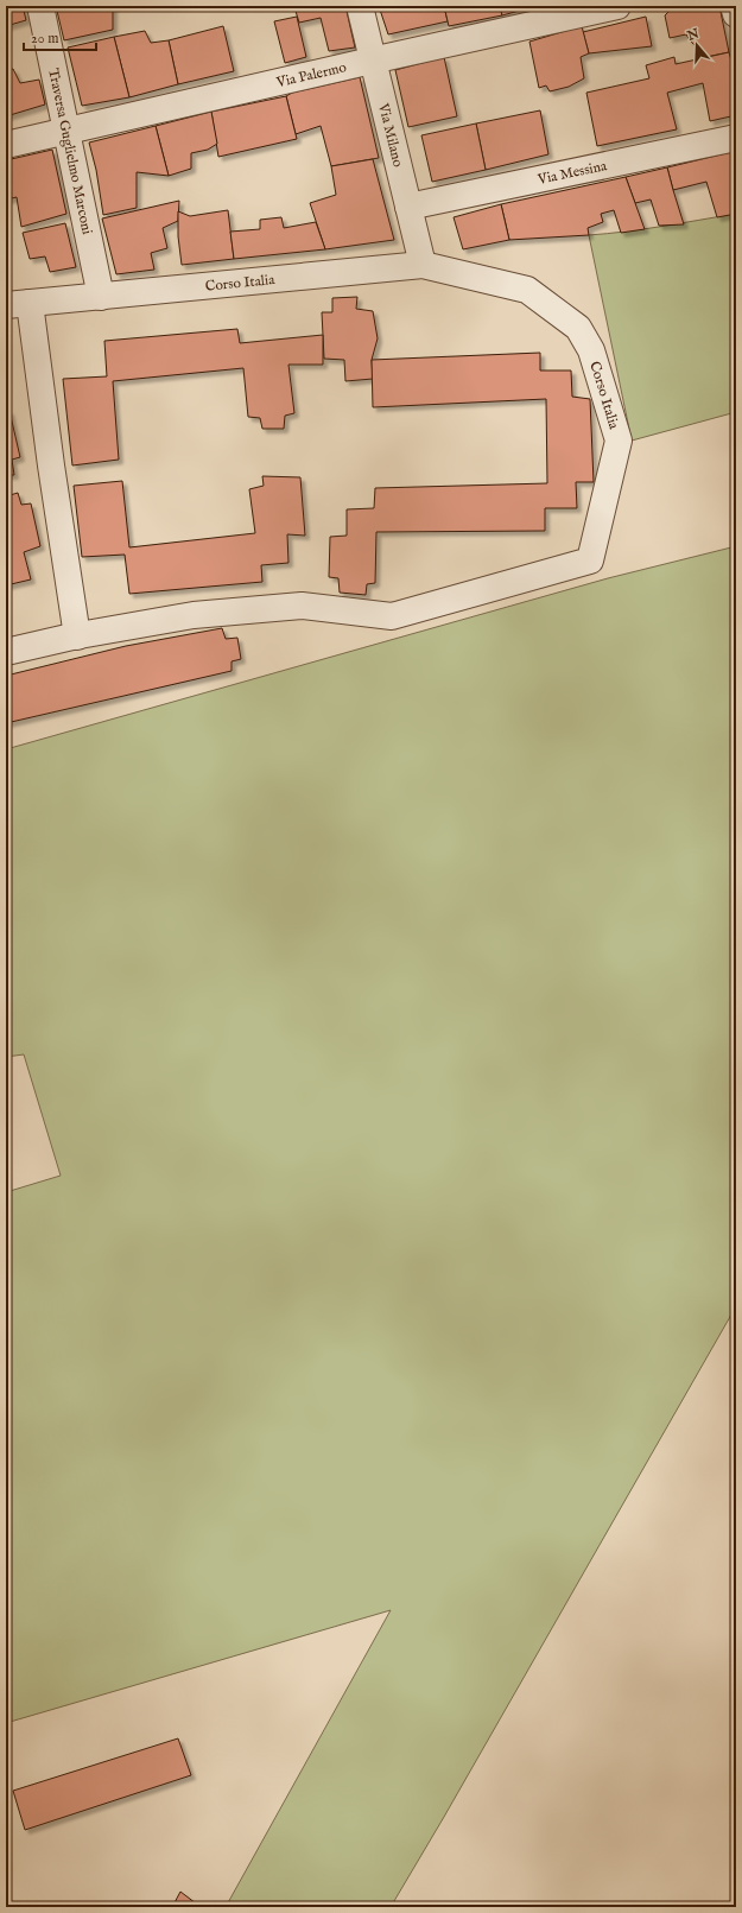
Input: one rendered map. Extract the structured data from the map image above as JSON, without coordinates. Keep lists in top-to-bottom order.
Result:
{
  "streets": {
    "street": [
      "Via Palermo",
      "Via Milano",
      "Traversa Guglielmo Marconi",
      "Via Messina",
      "Corso Italia"
    ]
  },
  "crossings": [
    ["Via Palermo", "Via Milano"],
    ["Via Palermo", "Traversa Guglielmo Marconi"],
    ["Via Milano", "Via Messina"],
    ["Via Milano", "Corso Italia"],
    ["Traversa Guglielmo Marconi", "Corso Italia"]
  ],
  "scale_bar": "20 m",
  "north": "top"
}
